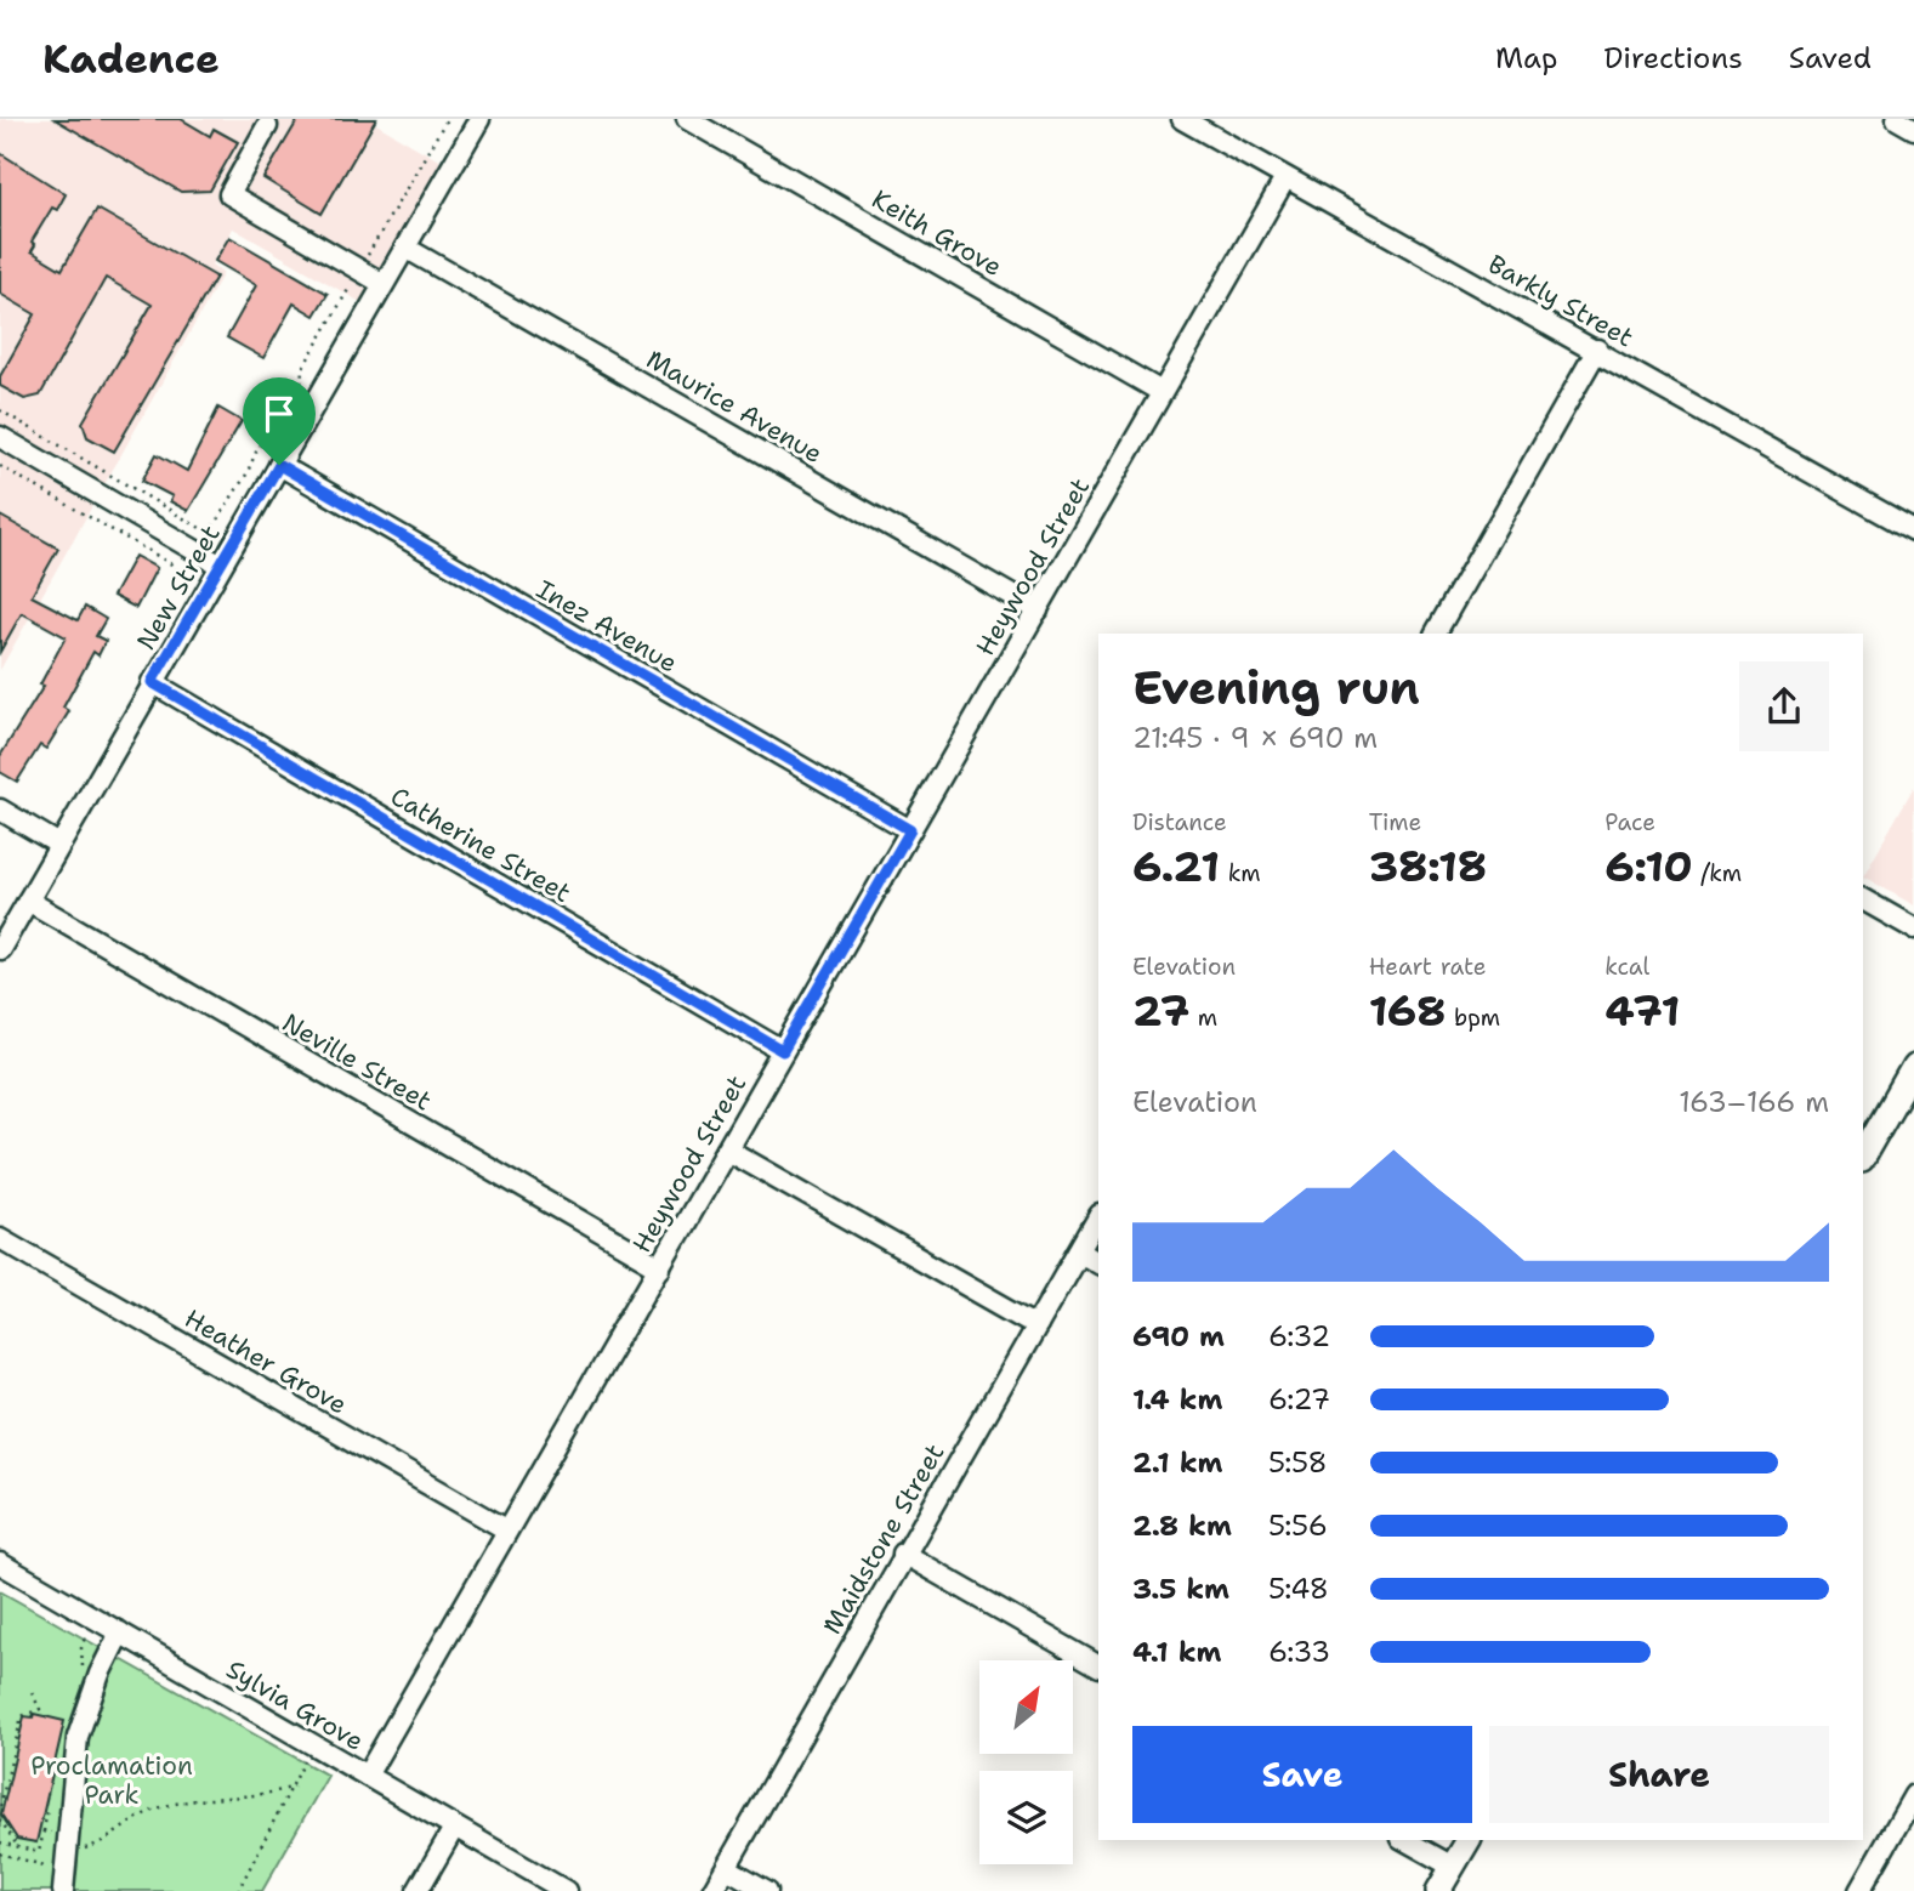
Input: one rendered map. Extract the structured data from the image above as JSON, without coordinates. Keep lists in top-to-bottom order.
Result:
{
  "streets": {
    "street": [
      "Keith Grove",
      "Barkly Street",
      "Maurice Avenue",
      "Heywood Street",
      "New Street",
      "Inez Avenue",
      "Catherine Street",
      "Neville Street",
      "Heather Grove",
      "Maidstone Street",
      "Sylvia Grove"
    ]
  },
  "crossings": [
    ["Keith Grove", "Heywood Street"],
    ["Barkly Street", "Heywood Street"],
    ["Maurice Avenue", "Heywood Street"],
    ["Maurice Avenue", "New Street"],
    ["Heywood Street", "Inez Avenue"],
    ["Heywood Street", "Catherine Street"],
    ["Heywood Street", "Neville Street"],
    ["Heywood Street", "Heather Grove"],
    ["Heywood Street", "Sylvia Grove"],
    ["New Street", "Inez Avenue"],
    ["New Street", "Catherine Street"],
    ["New Street", "Neville Street"]
  ],
  "parks": ["Proclamation Park"],
  "north": "top right",
  "page": {
    "header": "Kadence",
    "nav": ["Map", "Directions", "Saved"],
    "heading": ["Evening run", "21:45 · 9 × 690 m"],
    "stats": [
      ["Distance", "6.21 km"],
      ["Time", "38:18"],
      ["Pace", "6:10 /km"],
      ["Elevation", "27 m"],
      ["Heart rate", "168 bpm"],
      ["kcal", "471"]
    ],
    "chart": ["Elevation", "163–166 m"],
    "list": [
      {
        "name": "690 m",
        "note": "6:32"
      },
      {
        "name": "1.4 km",
        "note": "6:27"
      },
      {
        "name": "2.1 km",
        "note": "5:58"
      },
      {
        "name": "2.8 km",
        "note": "5:56"
      },
      {
        "name": "3.5 km",
        "note": "5:48"
      },
      {
        "name": "4.1 km",
        "note": "6:33"
      }
    ],
    "buttons": ["Save", "Share"]
  }
}
